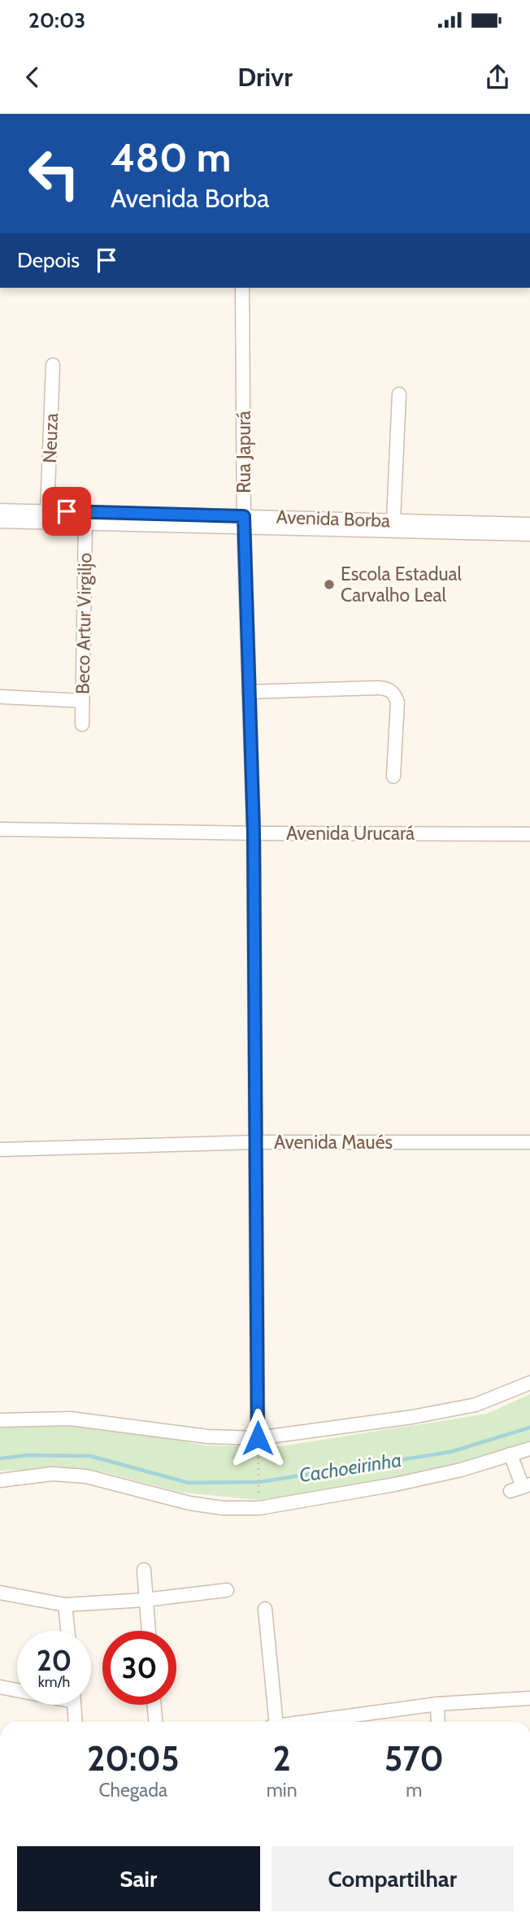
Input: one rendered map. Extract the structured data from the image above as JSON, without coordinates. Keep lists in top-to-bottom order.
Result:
{
  "streets": {
    "street": [
      "Neuza",
      "Rua Japurá",
      "Avenida Borba",
      "Beco Artur Virgiljo",
      "Avenida Urucará",
      "Avenida Maués"
    ]
  },
  "crossings": [
    ["Neuza", "Avenida Borba"],
    ["Rua Japurá", "Avenida Borba"],
    ["Rua Japurá", "Avenida Urucará"],
    ["Rua Japurá", "Avenida Maués"],
    ["Avenida Borba", "Beco Artur Virgiljo"]
  ],
  "water": ["Cachoeirinha"],
  "places": ["Escola Estadual Carvalho Leal"],
  "page": {
    "status": "20:03",
    "header": "Drivr",
    "turn": ["480 m", "Avenida Borba"],
    "then": "Depois",
    "speed": "20 km/h",
    "limit": "30",
    "eta": [
      "20:05",
      "Chegada",
      "2",
      "min",
      "570",
      "m"
    ],
    "buttons": ["Sair", "Compartilhar"]
  }
}
